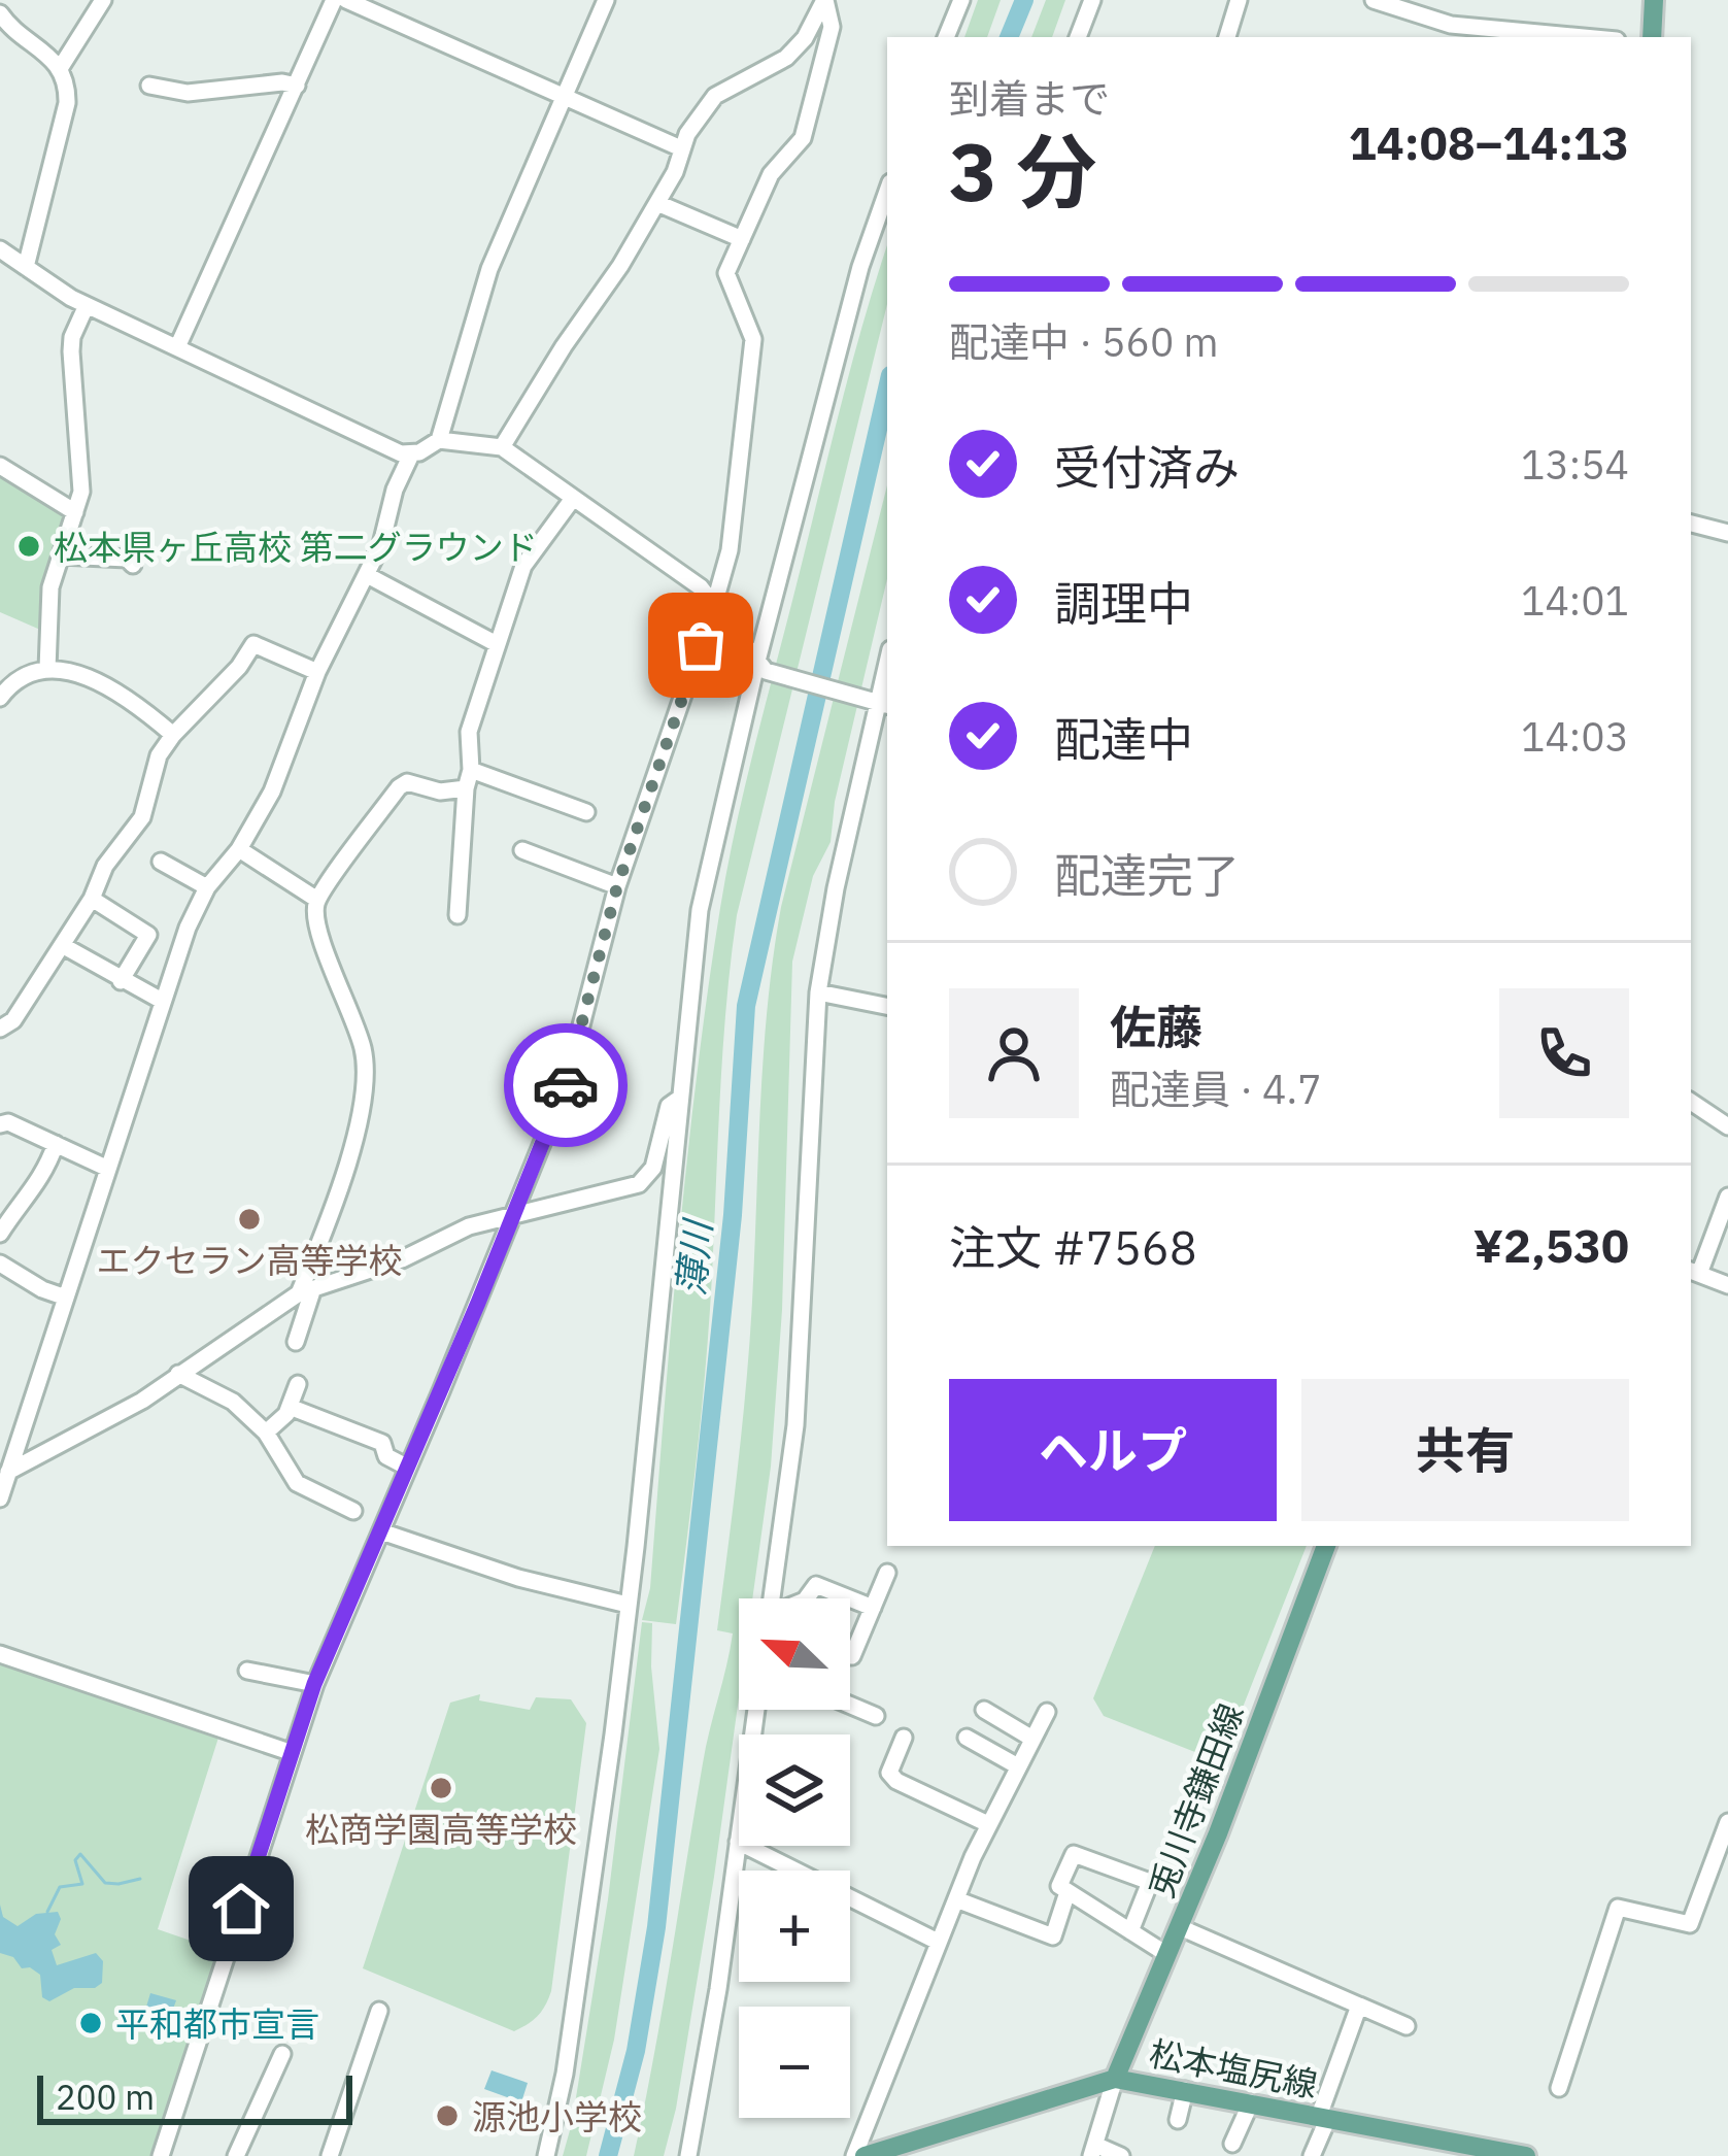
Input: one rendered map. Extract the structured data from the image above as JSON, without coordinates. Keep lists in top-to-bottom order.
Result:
{
  "streets": {
    "main road": ["兎川寺鎌田線", "松本塩尻線"]
  },
  "crossings": [
    ["兎川寺鎌田線", "松本塩尻線"]
  ],
  "water": ["薄川"],
  "places": [
    "松本県ヶ丘高校 第二グラウンド",
    "エクセラン高等学校",
    "松商学園高等学校",
    "平和都市宣言",
    "源池小学校"
  ],
  "scale_bar": "200 m",
  "north": "top left",
  "page": {
    "heading": ["3 分", "到着まで", "14:08–14:13"],
    "panel": [
      "佐藤",
      "配達員 · 4.7",
      "注文 #7568",
      "¥2,530"
    ],
    "bar": "配達中 · 560 m",
    "list": [
      ["受付済み", "13:54"],
      ["調理中", "14:01"],
      ["配達中", "14:03"],
      "配達完了"
    ],
    "buttons": ["ヘルプ", "共有"],
    "map_buttons": ["+", "−"],
    "scale": "200 m"
  }
}
